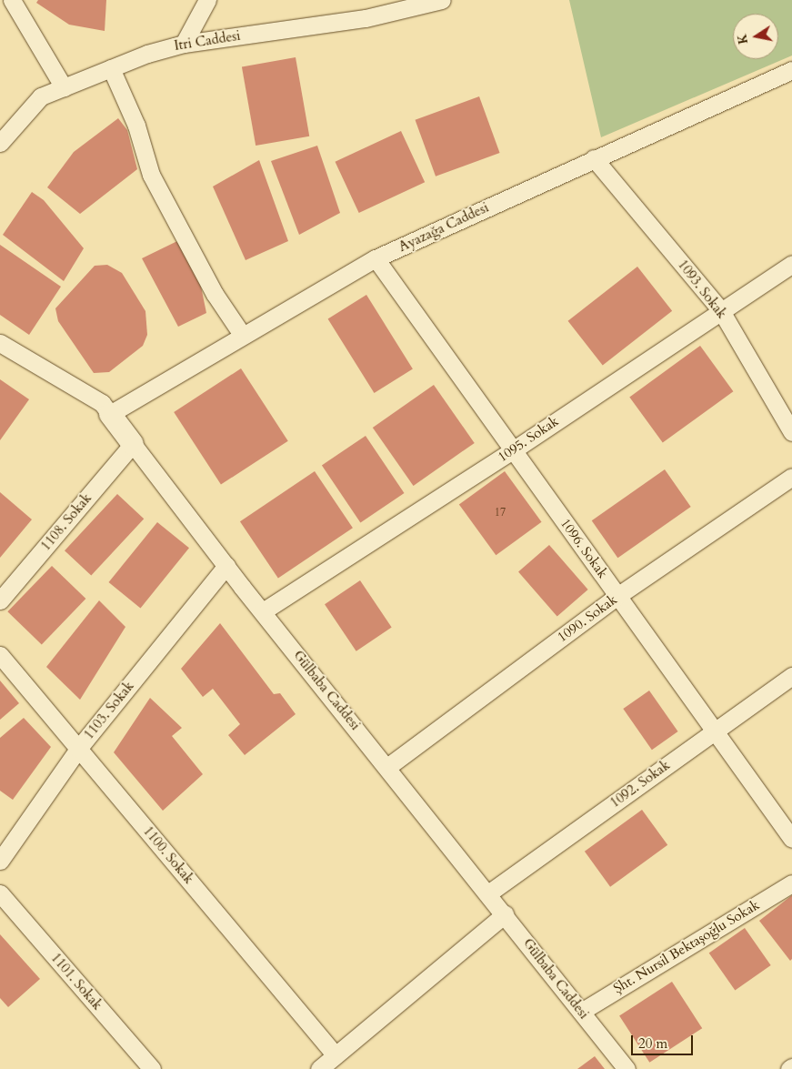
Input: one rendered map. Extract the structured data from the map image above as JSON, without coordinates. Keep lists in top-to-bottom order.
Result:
{
  "streets": {
    "street": [
      "Itri Caddesi",
      "Ayazağa Caddesi",
      "1093. Sokak",
      "1095. Sokak",
      "1108. Sokak",
      "1096. Sokak",
      "1090. Sokak",
      "Gülbaba Caddesi",
      "1103. Sokak",
      "1092. Sokak",
      "1100. Sokak",
      "Şht. Nursil Bektaşoğlu Sokak",
      "1101. Sokak"
    ]
  },
  "crossings": [
    ["Ayazağa Caddesi", "1093. Sokak"],
    ["Ayazağa Caddesi", "1096. Sokak"],
    ["Ayazağa Caddesi", "Gülbaba Caddesi"],
    ["1093. Sokak", "1095. Sokak"],
    ["1095. Sokak", "1096. Sokak"],
    ["1095. Sokak", "Gülbaba Caddesi"],
    ["1108. Sokak", "Gülbaba Caddesi"],
    ["1096. Sokak", "1090. Sokak"],
    ["1096. Sokak", "1092. Sokak"],
    ["1090. Sokak", "Gülbaba Caddesi"],
    ["Gülbaba Caddesi", "1103. Sokak"],
    ["Gülbaba Caddesi", "1092. Sokak"],
    ["Gülbaba Caddesi", "Şht. Nursil Bektaşoğlu Sokak"],
    ["1103. Sokak", "1100. Sokak"]
  ],
  "house_numbers": ["17"],
  "scale_bar": "20 m",
  "north": "left"
}
